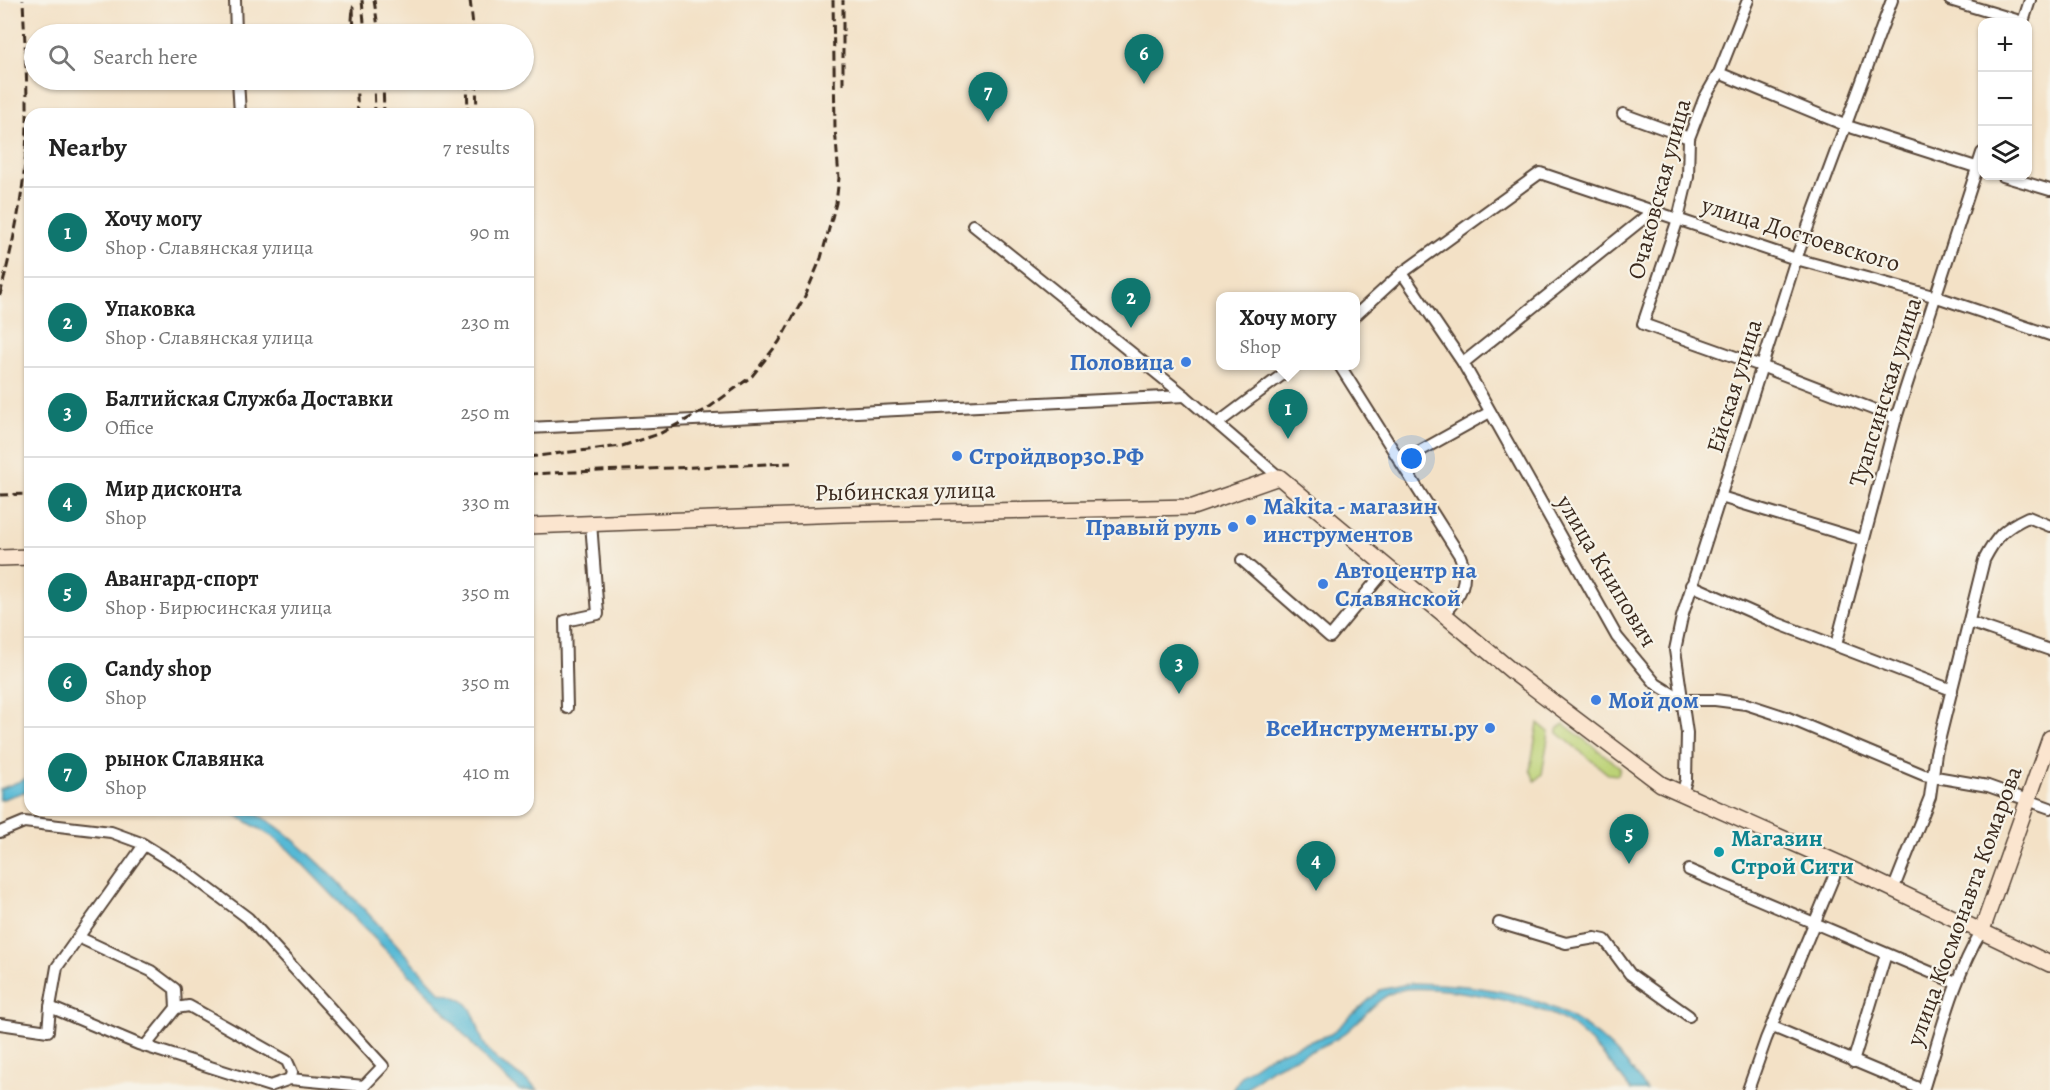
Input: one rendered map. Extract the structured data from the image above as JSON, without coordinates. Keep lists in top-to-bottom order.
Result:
{
  "streets": {
    "main road": ["Рыбинская улица", "улица Космонавта Комарова"],
    "street": [
      "Очаковская улица",
      "улица Достоевского",
      "Ейская улица",
      "Туапсинская улица",
      "улица Книпович"
    ]
  },
  "crossings": [
    ["Очаковская улица", "улица Достоевского"],
    ["Очаковская улица", "Ейская улица"],
    ["улица Достоевского", "Ейская улица"],
    ["улица Достоевского", "Туапсинская улица"],
    ["улица Достоевского", "улица Книпович"],
    ["Ейская улица", "улица Книпович"]
  ],
  "places": [
    "Половица",
    "Стройдвор30.РФ",
    "Makita - магазин инструментов",
    "Правый руль",
    "Автоцентр на Славянской",
    "Мой дом",
    "ВсеИнструменты.ру",
    "Магазин Строй Сити"
  ],
  "page": {
    "map_buttons": ["+", "−"],
    "search": "Search here",
    "pins": [
      "6",
      "7",
      "2",
      "1",
      "3",
      "5",
      "4"
    ],
    "heading": ["Nearby", "7 results"],
    "list": [
      {
        "mark": "1",
        "name": "Хочу могу",
        "note": "Shop · Славянская улица",
        "value": "90 m"
      },
      {
        "mark": "2",
        "name": "Упаковка",
        "note": "Shop · Славянская улица",
        "value": "230 m"
      },
      {
        "mark": "3",
        "name": "Балтийская Служба Доставки",
        "note": "Office",
        "value": "250 m"
      },
      {
        "mark": "4",
        "name": "Мир дисконта",
        "note": "Shop",
        "value": "330 m"
      },
      {
        "mark": "5",
        "name": "Авангард-cпорт",
        "note": "Shop · Бирюсинская улица",
        "value": "350 m"
      },
      {
        "mark": "6",
        "name": "Candy shop",
        "note": "Shop",
        "value": "350 m"
      },
      {
        "mark": "7",
        "name": "рынок Славянка",
        "note": "Shop",
        "value": "410 m"
      }
    ],
    "popup": ["Хочу могу", "Shop"]
  }
}
